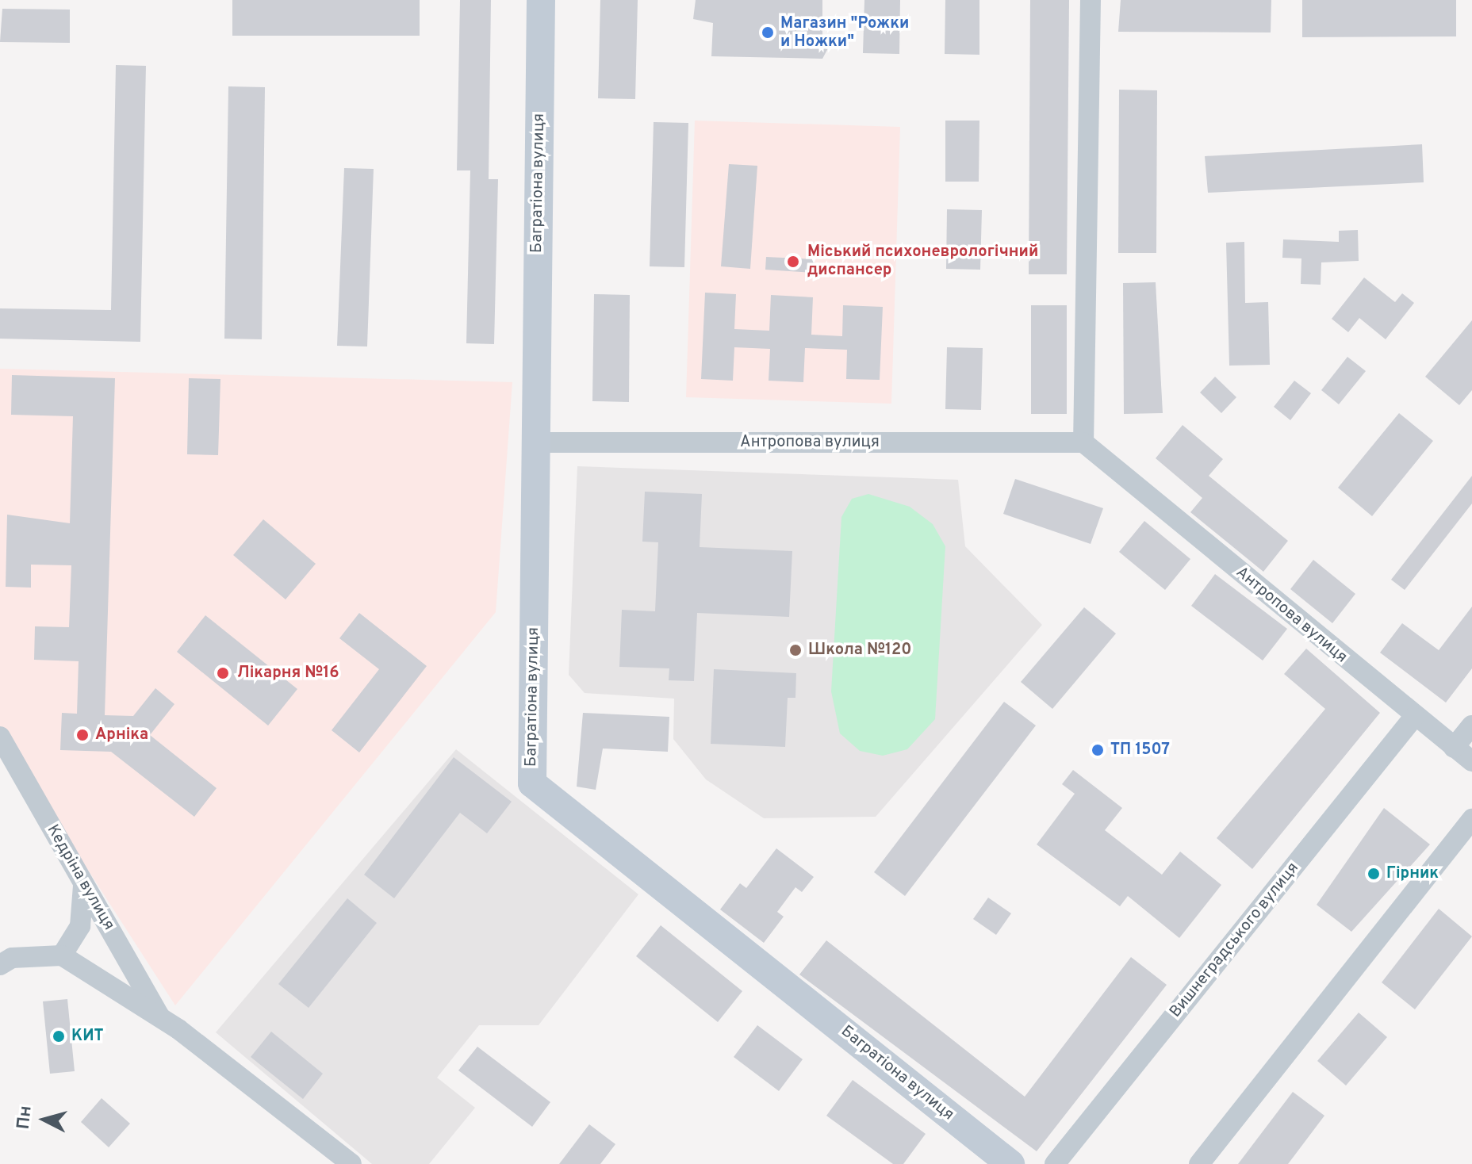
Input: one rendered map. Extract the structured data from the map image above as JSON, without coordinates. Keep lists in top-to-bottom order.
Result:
{
  "streets": {
    "street": [
      "Багратіона вулиця",
      "Антропова вулиця",
      "Кедріна вулиця",
      "Вишнеградського вулиця"
    ]
  },
  "crossings": [
    ["Багратіона вулиця", "Антропова вулиця"],
    ["Антропова вулиця", "Вишнеградського вулиця"]
  ],
  "places": [
    "Магазин \"Рожки и Ножки\"",
    "Міський психоневрологічний диспансер",
    "Школа №120",
    "Лікарня №16",
    "Арніка",
    "ТП 1507",
    "Гірник",
    "КИТ"
  ],
  "north": "left"
}
